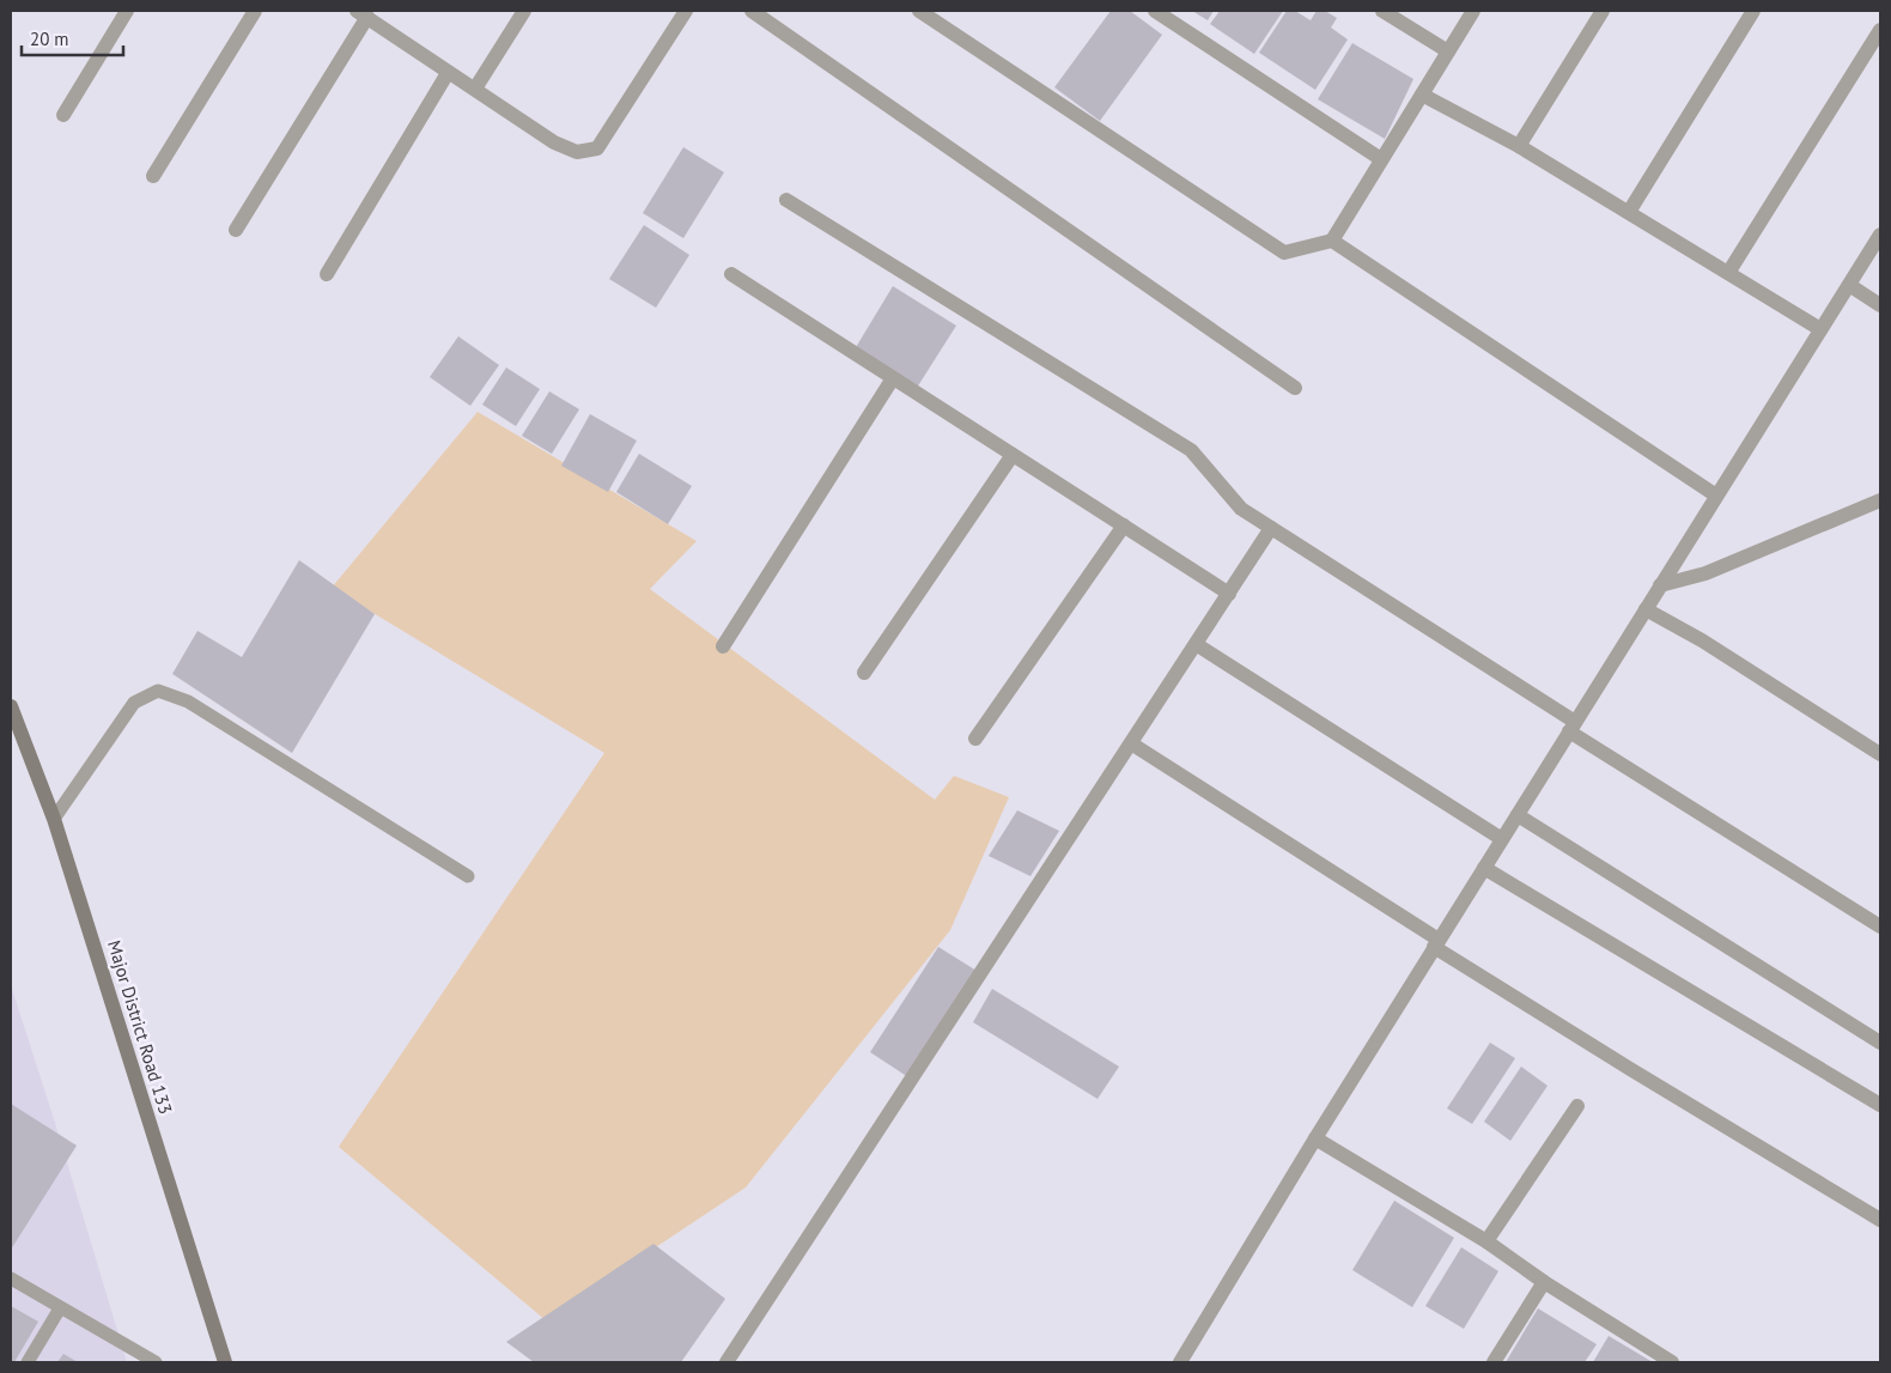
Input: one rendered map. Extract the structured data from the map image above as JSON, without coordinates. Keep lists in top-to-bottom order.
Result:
{
  "streets": {
    "main road": ["Major District Road 133"]
  },
  "scale_bar": "20 m"
}
